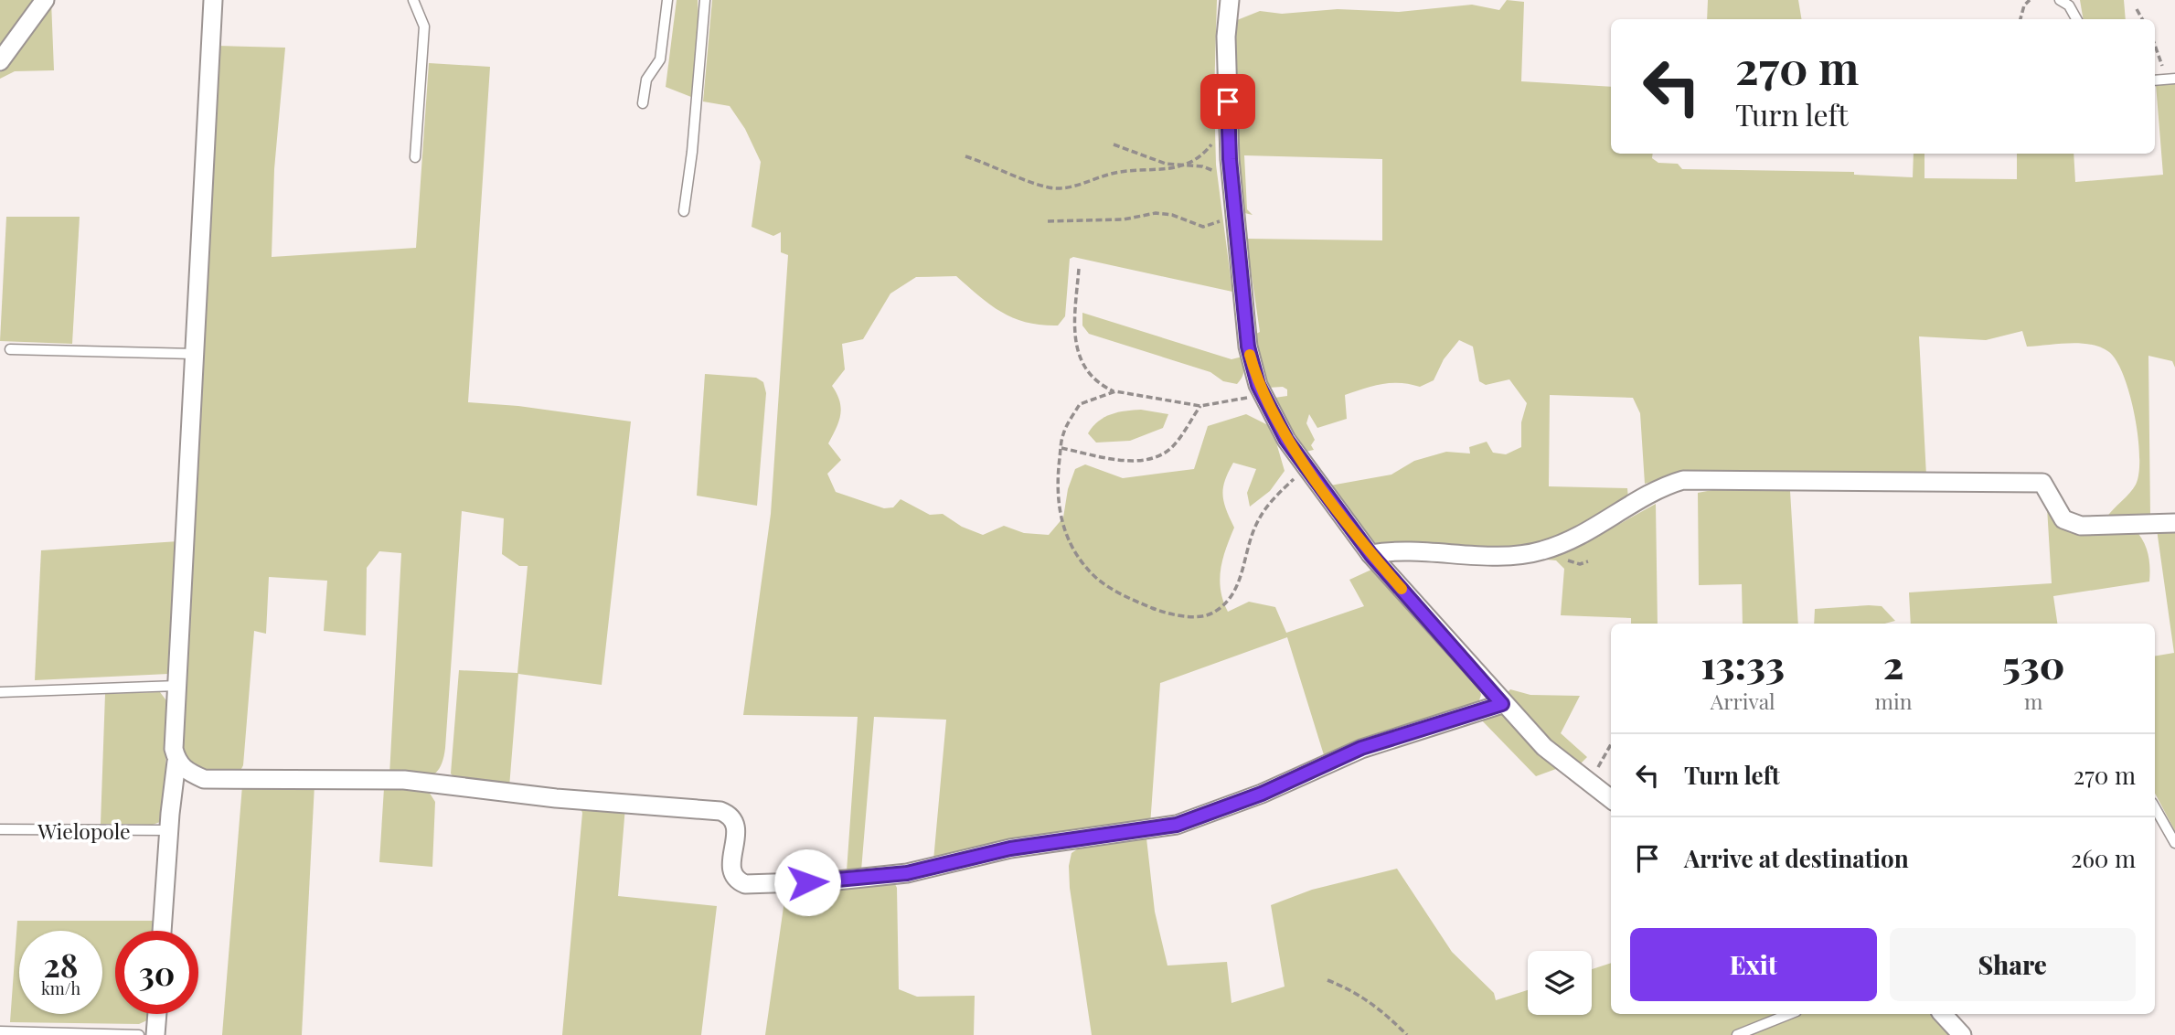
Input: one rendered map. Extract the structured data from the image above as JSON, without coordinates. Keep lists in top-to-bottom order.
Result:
{
  "streets": {
    "lane": ["Wielopole"]
  },
  "page": {
    "turn": ["270 m", "Turn left"],
    "eta": [
      "13:33",
      "Arrival",
      "2",
      "min",
      "530",
      "m"
    ],
    "list": [
      {
        "name": "Turn left",
        "value": "270 m"
      },
      {
        "name": "Arrive at destination",
        "value": "260 m"
      }
    ],
    "buttons": ["Exit", "Share"],
    "speed": "28 km/h",
    "limit": "30"
  }
}
